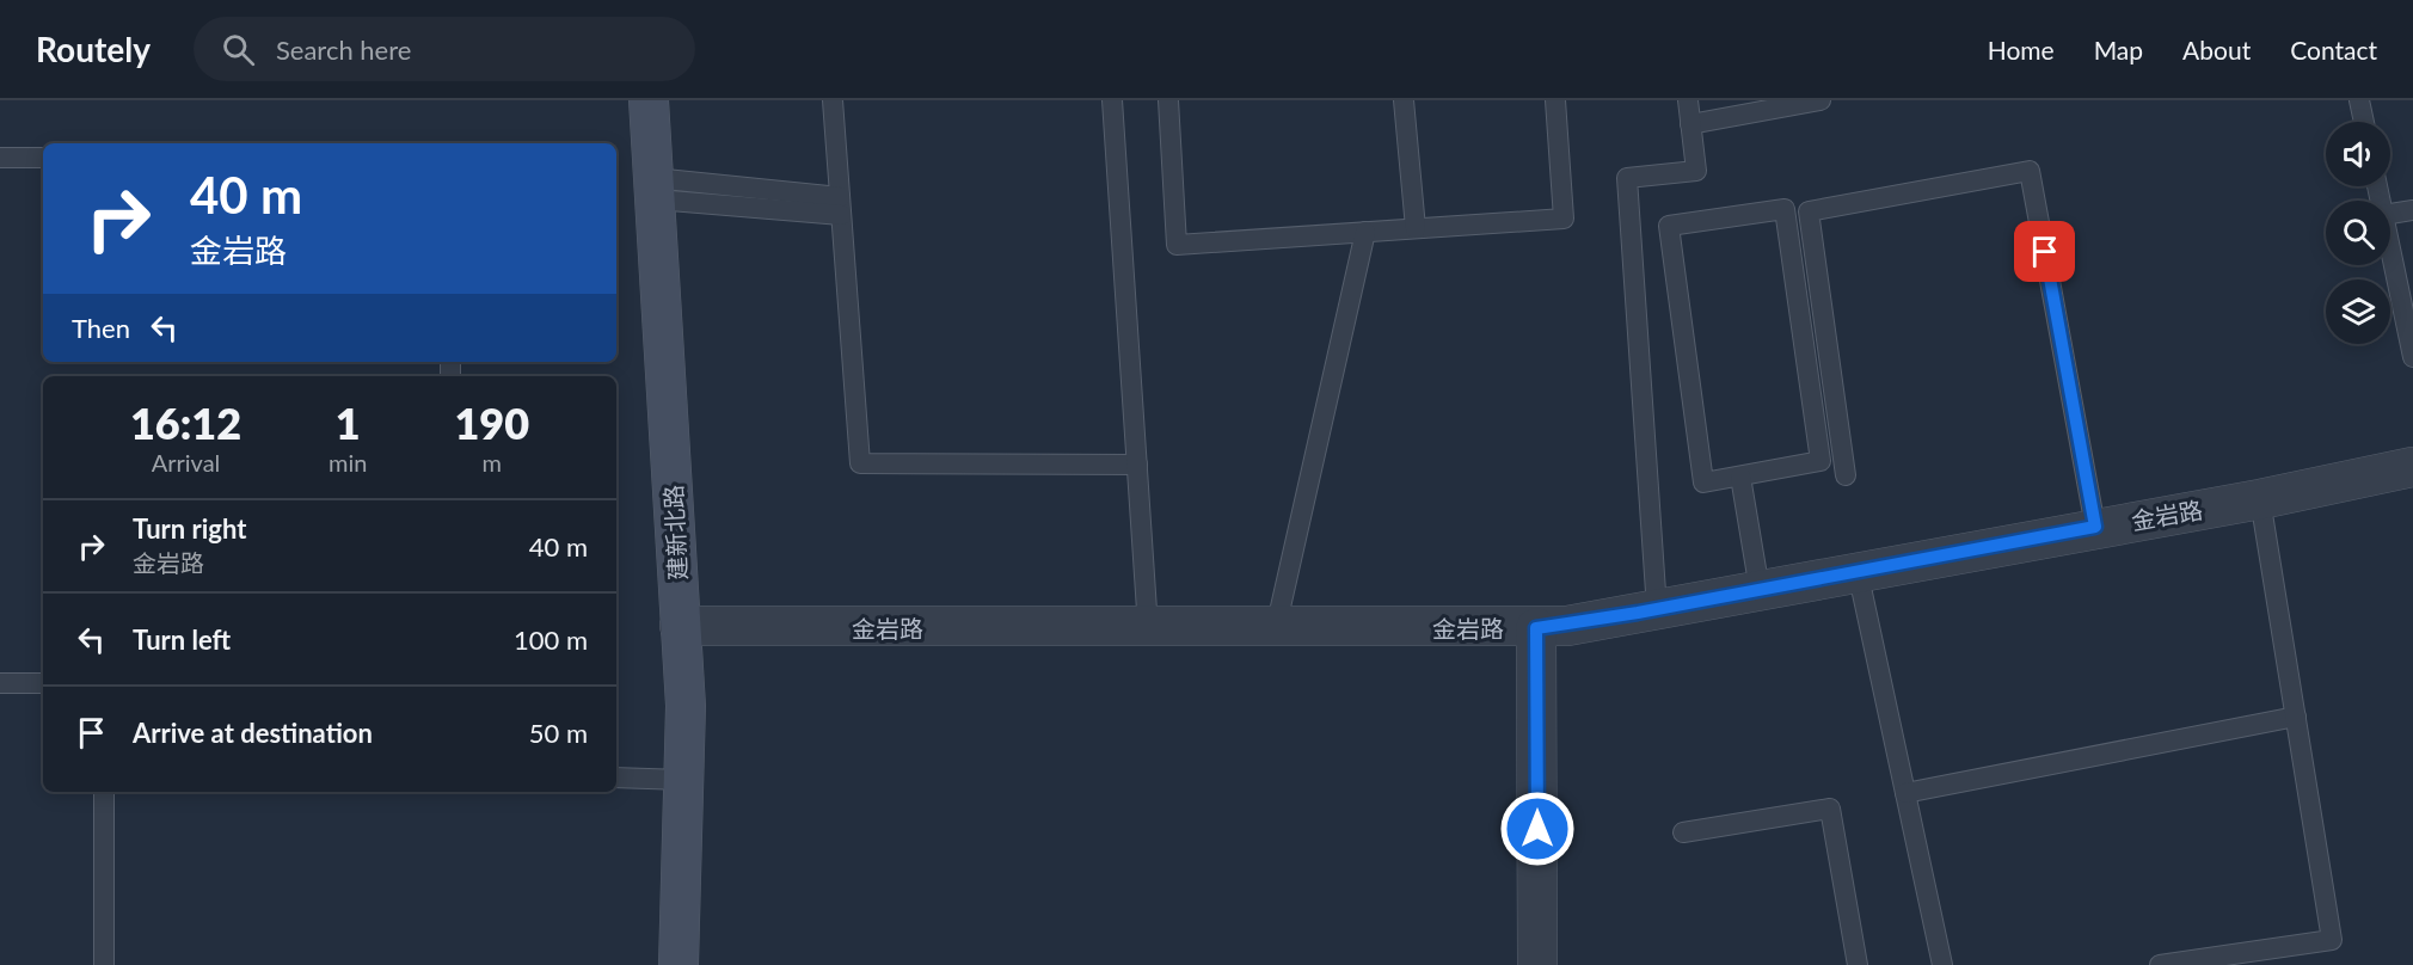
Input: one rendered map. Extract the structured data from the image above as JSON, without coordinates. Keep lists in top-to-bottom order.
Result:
{
  "streets": {
    "main road": ["建新北路"],
    "street": ["金岩路"]
  },
  "crossings": [
    ["金岩路", "建新北路"]
  ],
  "page": {
    "header": "Routely",
    "search": "Search here",
    "nav": [
      "Home",
      "Map",
      "About",
      "Contact"
    ],
    "turn": ["40 m", "金岩路"],
    "then": "Then",
    "eta": [
      "16:12",
      "Arrival",
      "1",
      "min",
      "190",
      "m"
    ],
    "list": [
      {
        "name": "Turn right",
        "note": "金岩路",
        "value": "40 m"
      },
      {
        "name": "Turn left",
        "value": "100 m"
      },
      {
        "name": "Arrive at destination",
        "value": "50 m"
      }
    ]
  }
}
